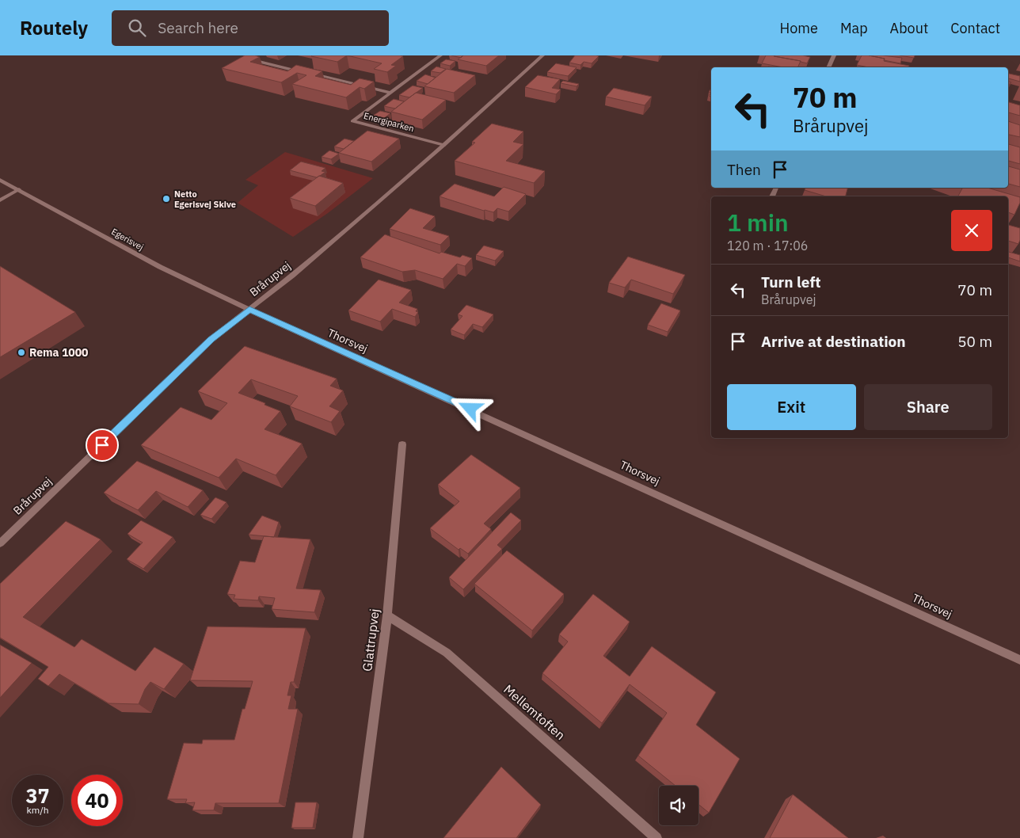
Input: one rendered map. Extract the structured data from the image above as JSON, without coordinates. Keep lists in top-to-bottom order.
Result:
{
  "streets": {
    "street": [
      "Energiparken",
      "Egerisvej",
      "Brårupvej",
      "Thorsvej",
      "Glattrupvej",
      "Mellemtoften"
    ]
  },
  "crossings": [
    ["Energiparken", "Brårupvej"],
    ["Egerisvej", "Brårupvej"],
    ["Egerisvej", "Thorsvej"],
    ["Brårupvej", "Thorsvej"],
    ["Glattrupvej", "Mellemtoften"]
  ],
  "places": ["Netto Egerisvej Skive", "Rema 1000"],
  "page": {
    "header": "Routely",
    "search": "Search here",
    "nav": [
      "Home",
      "Map",
      "About",
      "Contact"
    ],
    "turn": ["70 m", "Brårupvej"],
    "then": "Then",
    "heading": ["1 min", "120 m · 17:06"],
    "list": [
      {
        "name": "Turn left",
        "note": "Brårupvej",
        "value": "70 m"
      },
      {
        "name": "Arrive at destination",
        "value": "50 m"
      }
    ],
    "buttons": ["Exit", "Share"],
    "speed": "37 km/h",
    "limit": "40"
  }
}
